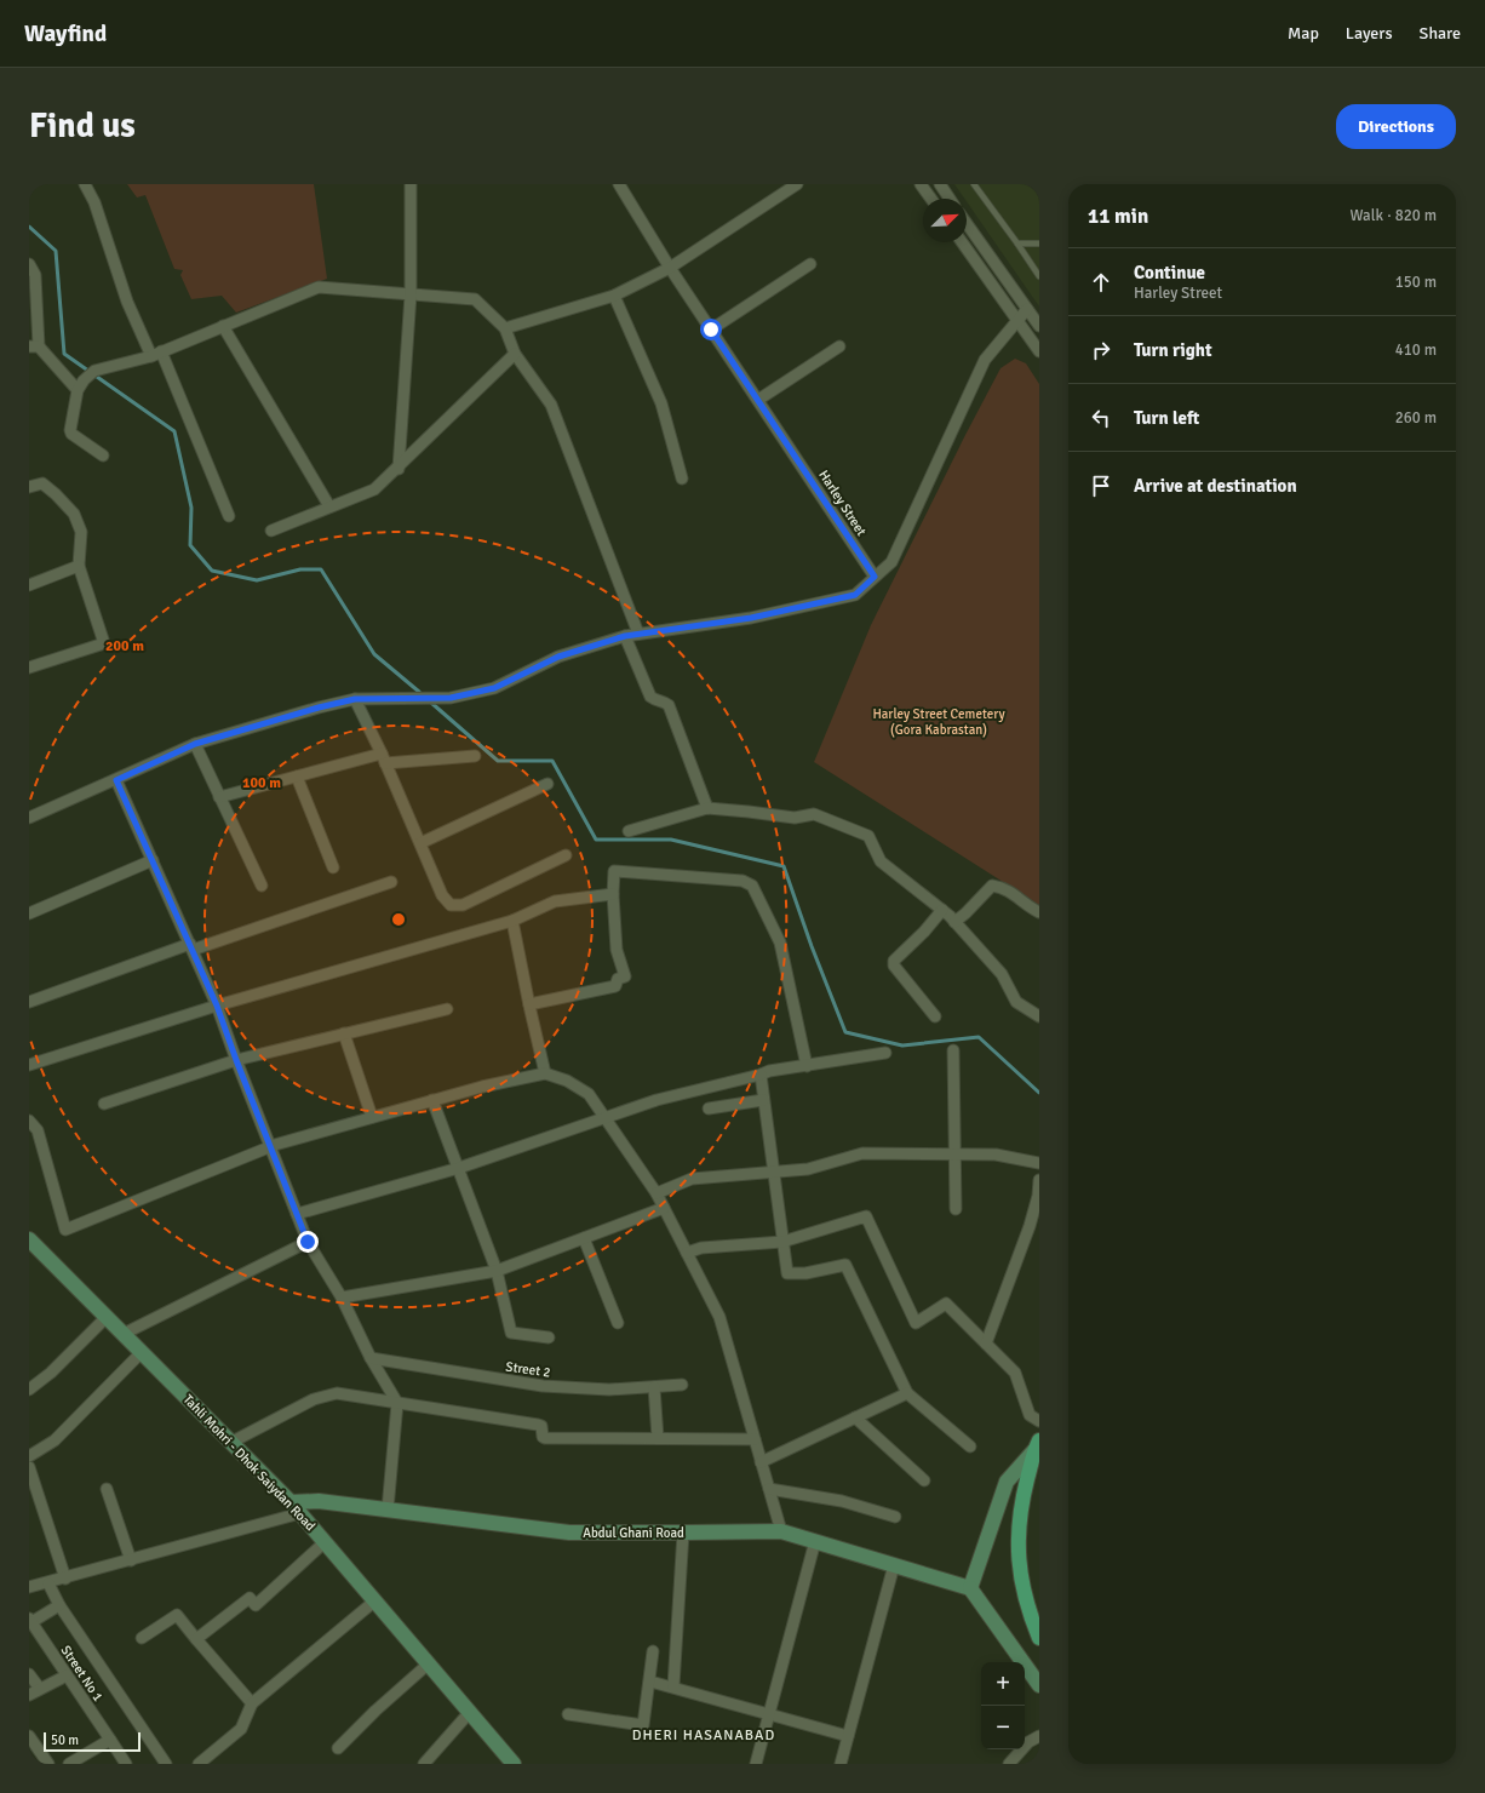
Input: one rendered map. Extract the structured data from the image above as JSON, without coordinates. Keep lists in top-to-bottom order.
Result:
{
  "streets": {
    "street": [
      "Harley Street",
      "Street 2",
      "Tahli Mohri - Dhok Saiydan Road",
      "Abdul Ghani Road",
      "Street No 1"
    ]
  },
  "crossings": [
    ["Tahli Mohri - Dhok Saiydan Road", "Abdul Ghani Road"]
  ],
  "districts": ["DHERI HASANABAD"],
  "parks": ["Harley Street Cemetery (Gora Kabrastan)"],
  "scale_bar": "50 m",
  "north": "top right",
  "page": {
    "header": "Wayfind",
    "nav": ["Map", "Layers", "Share"],
    "buttons": "Directions",
    "title": "Find us",
    "heading": ["11 min", "Walk · 820 m"],
    "list": [
      ["Continue", "Harley Street", "150 m"],
      ["Turn right", "410 m"],
      ["Turn left", "260 m"],
      "Arrive at destination"
    ],
    "map_buttons": ["+", "−"],
    "scale": "50 m"
  },
  "rings": ["200 m", "100 m"]
}
